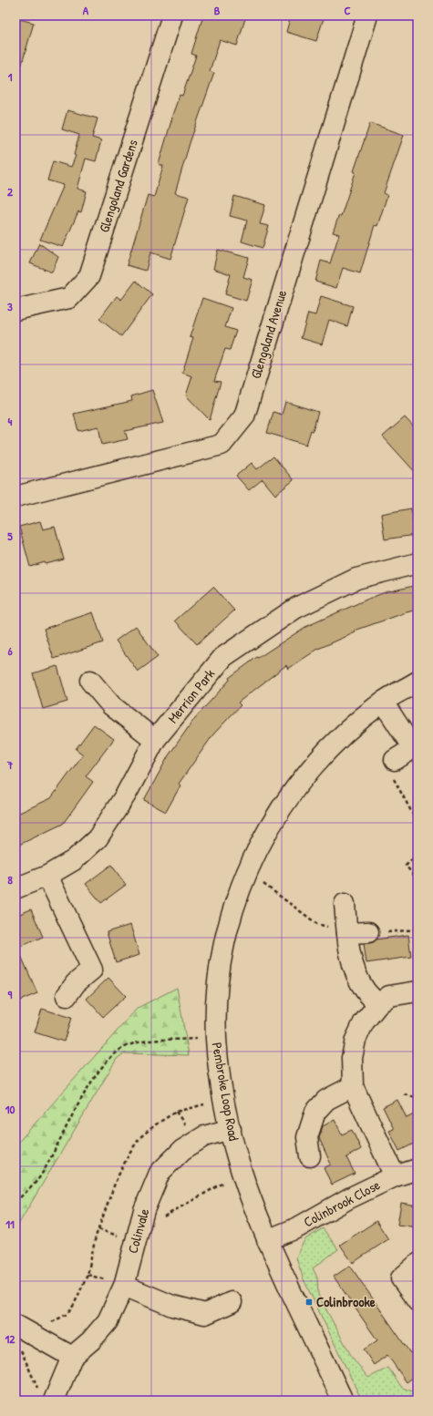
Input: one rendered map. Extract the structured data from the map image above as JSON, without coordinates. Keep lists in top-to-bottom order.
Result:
{
  "streets": {
    "street": [
      "Glengoland Gardens",
      "Glengoland Avenue",
      "Merrion Park",
      "Pembroke Loop Road",
      "Colinbrook Close",
      "Colinvale"
    ]
  },
  "crossings": [
    ["Pembroke Loop Road", "Colinbrook Close"],
    ["Pembroke Loop Road", "Colinvale"]
  ],
  "places": {
    "transit": ["Colinbrooke"]
  },
  "grid": {
    "columns": ["A", "B", "C"],
    "rows": [
      "1",
      "2",
      "3",
      "4",
      "5",
      "6",
      "7",
      "8",
      "9",
      "10",
      "11",
      "12"
    ]
  }
}
